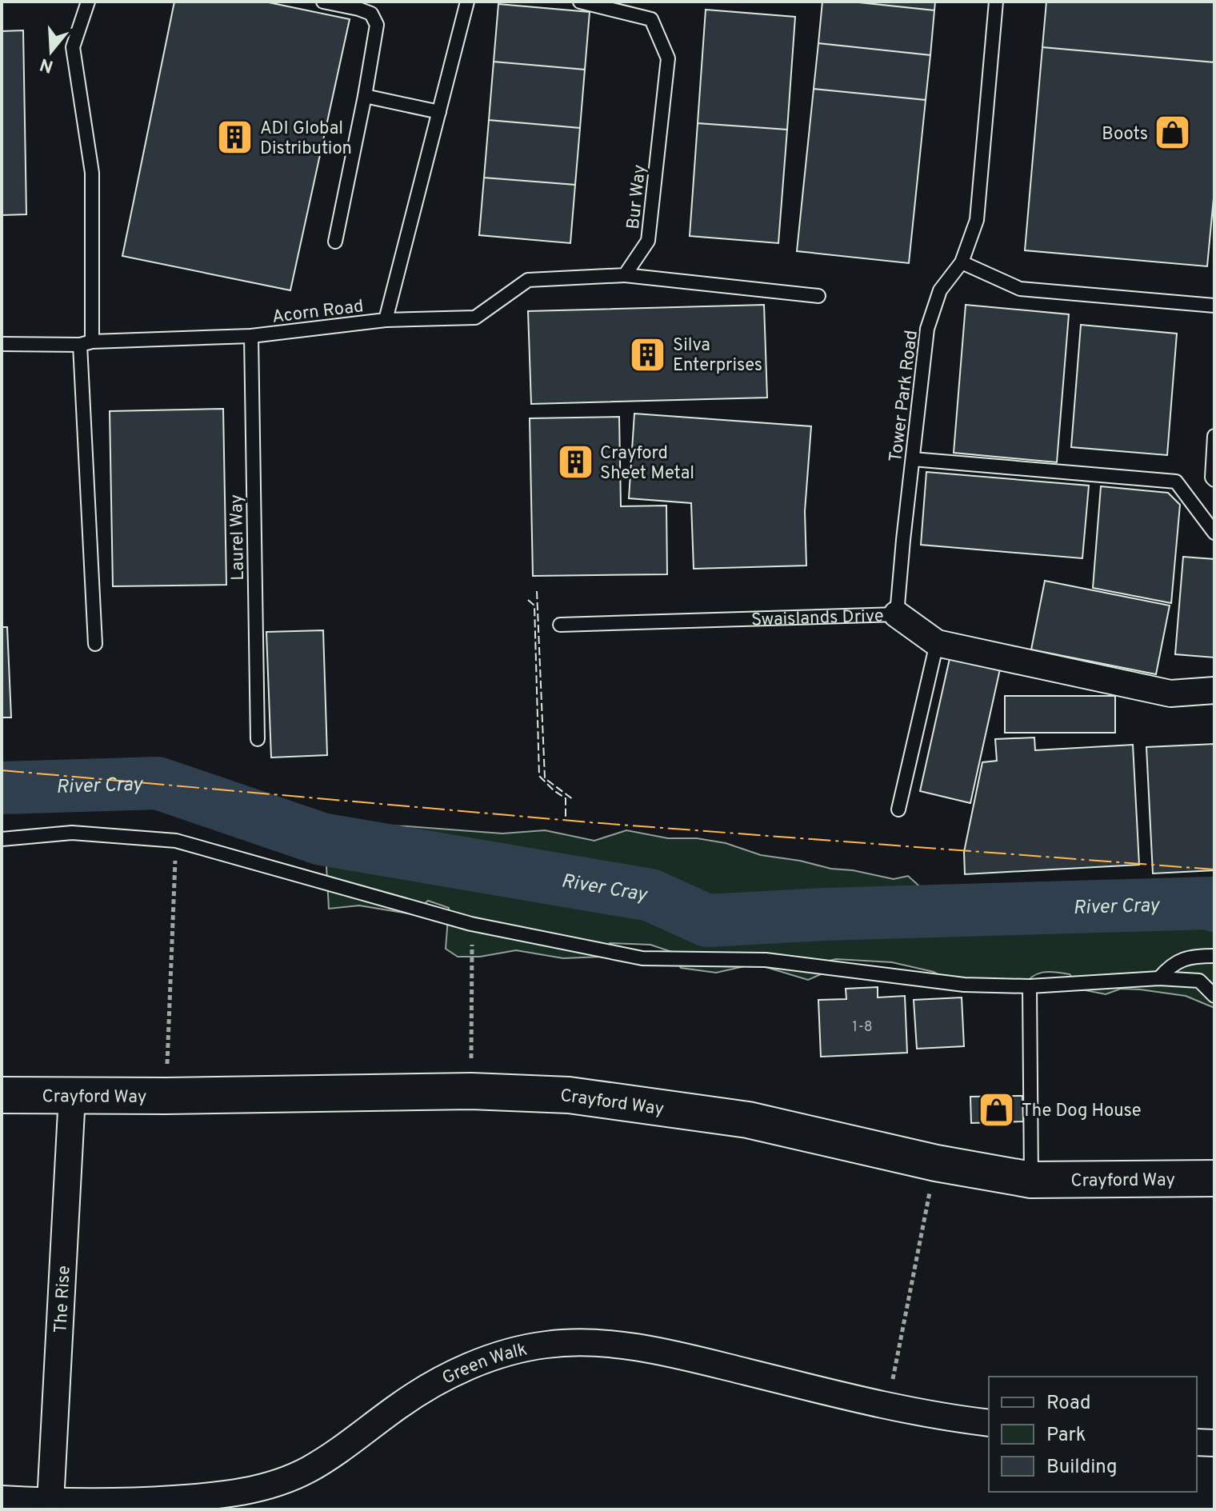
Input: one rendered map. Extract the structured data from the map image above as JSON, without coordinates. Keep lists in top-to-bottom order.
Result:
{
  "streets": {
    "main road": ["Crayford Way"],
    "street": ["Swaislands Drive", "The Rise", "Green Walk"],
    "lane": [
      "Bur Way",
      "Acorn Road",
      "Tower Park Road",
      "Laurel Way"
    ]
  },
  "crossings": [
    ["Acorn Road", "Laurel Way"],
    ["Tower Park Road", "Swaislands Drive"],
    ["Crayford Way", "The Rise"],
    ["The Rise", "Green Walk"]
  ],
  "water": ["River Cray"],
  "places": {
    "shop": ["Boots", "The Dog House"],
    "building": ["ADI Global Distribution", "Silva Enterprises", "Crayford Sheet Metal"]
  },
  "house_numbers": ["1-8"],
  "legend": ["Road", "Park", "Building"],
  "north": "bottom"
}
